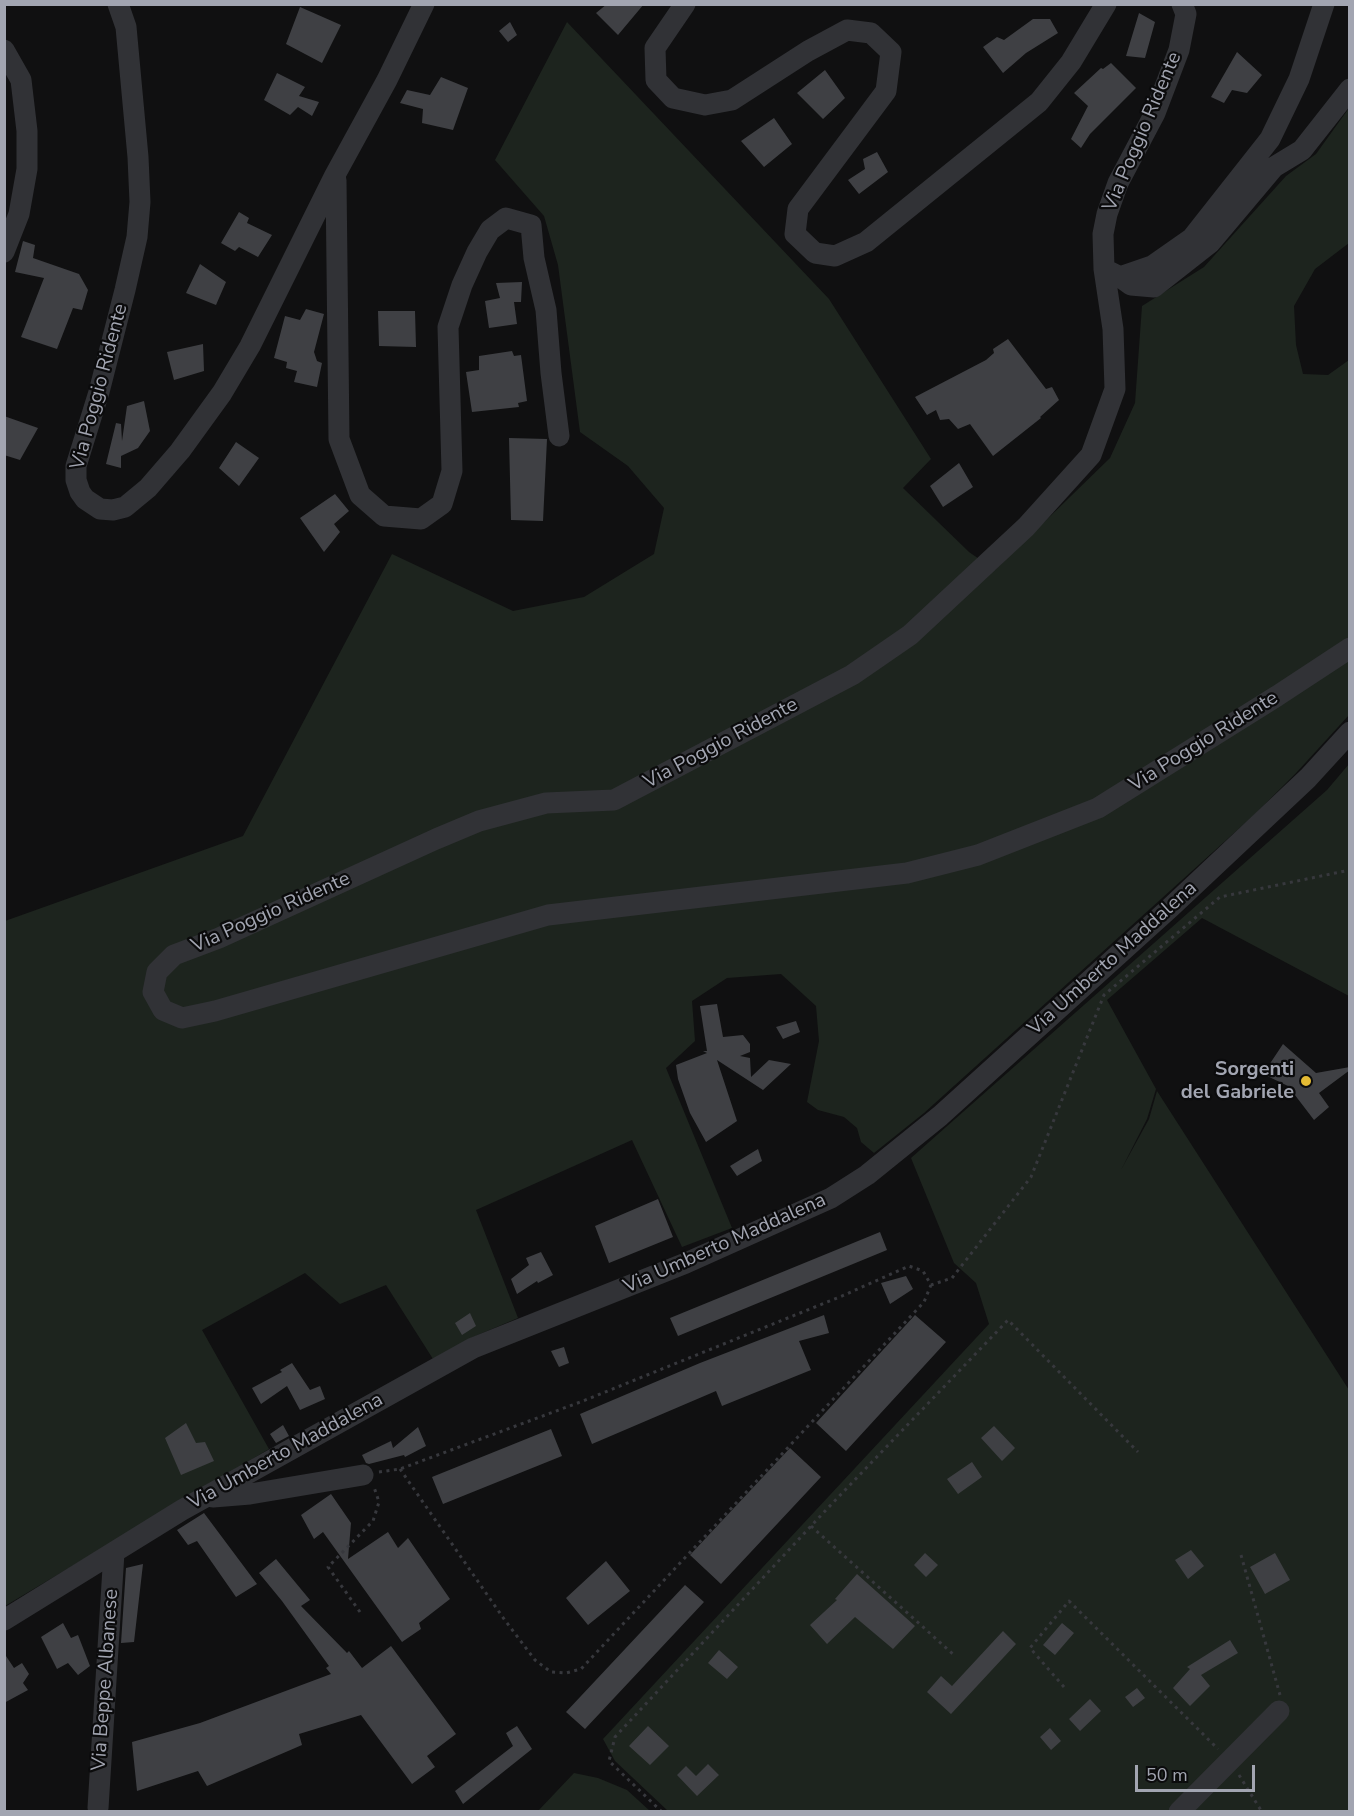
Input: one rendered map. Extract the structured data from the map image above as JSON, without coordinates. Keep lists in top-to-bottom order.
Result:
{
  "streets": {
    "street": ["Via Poggio Ridente", "Via Umberto Maddalena", "Via Beppe Albanese"]
  },
  "crossings": [
    ["Via Umberto Maddalena", "Via Beppe Albanese"]
  ],
  "places": ["Sorgenti del Gabriele"],
  "scale_bar": "50 m"
}
